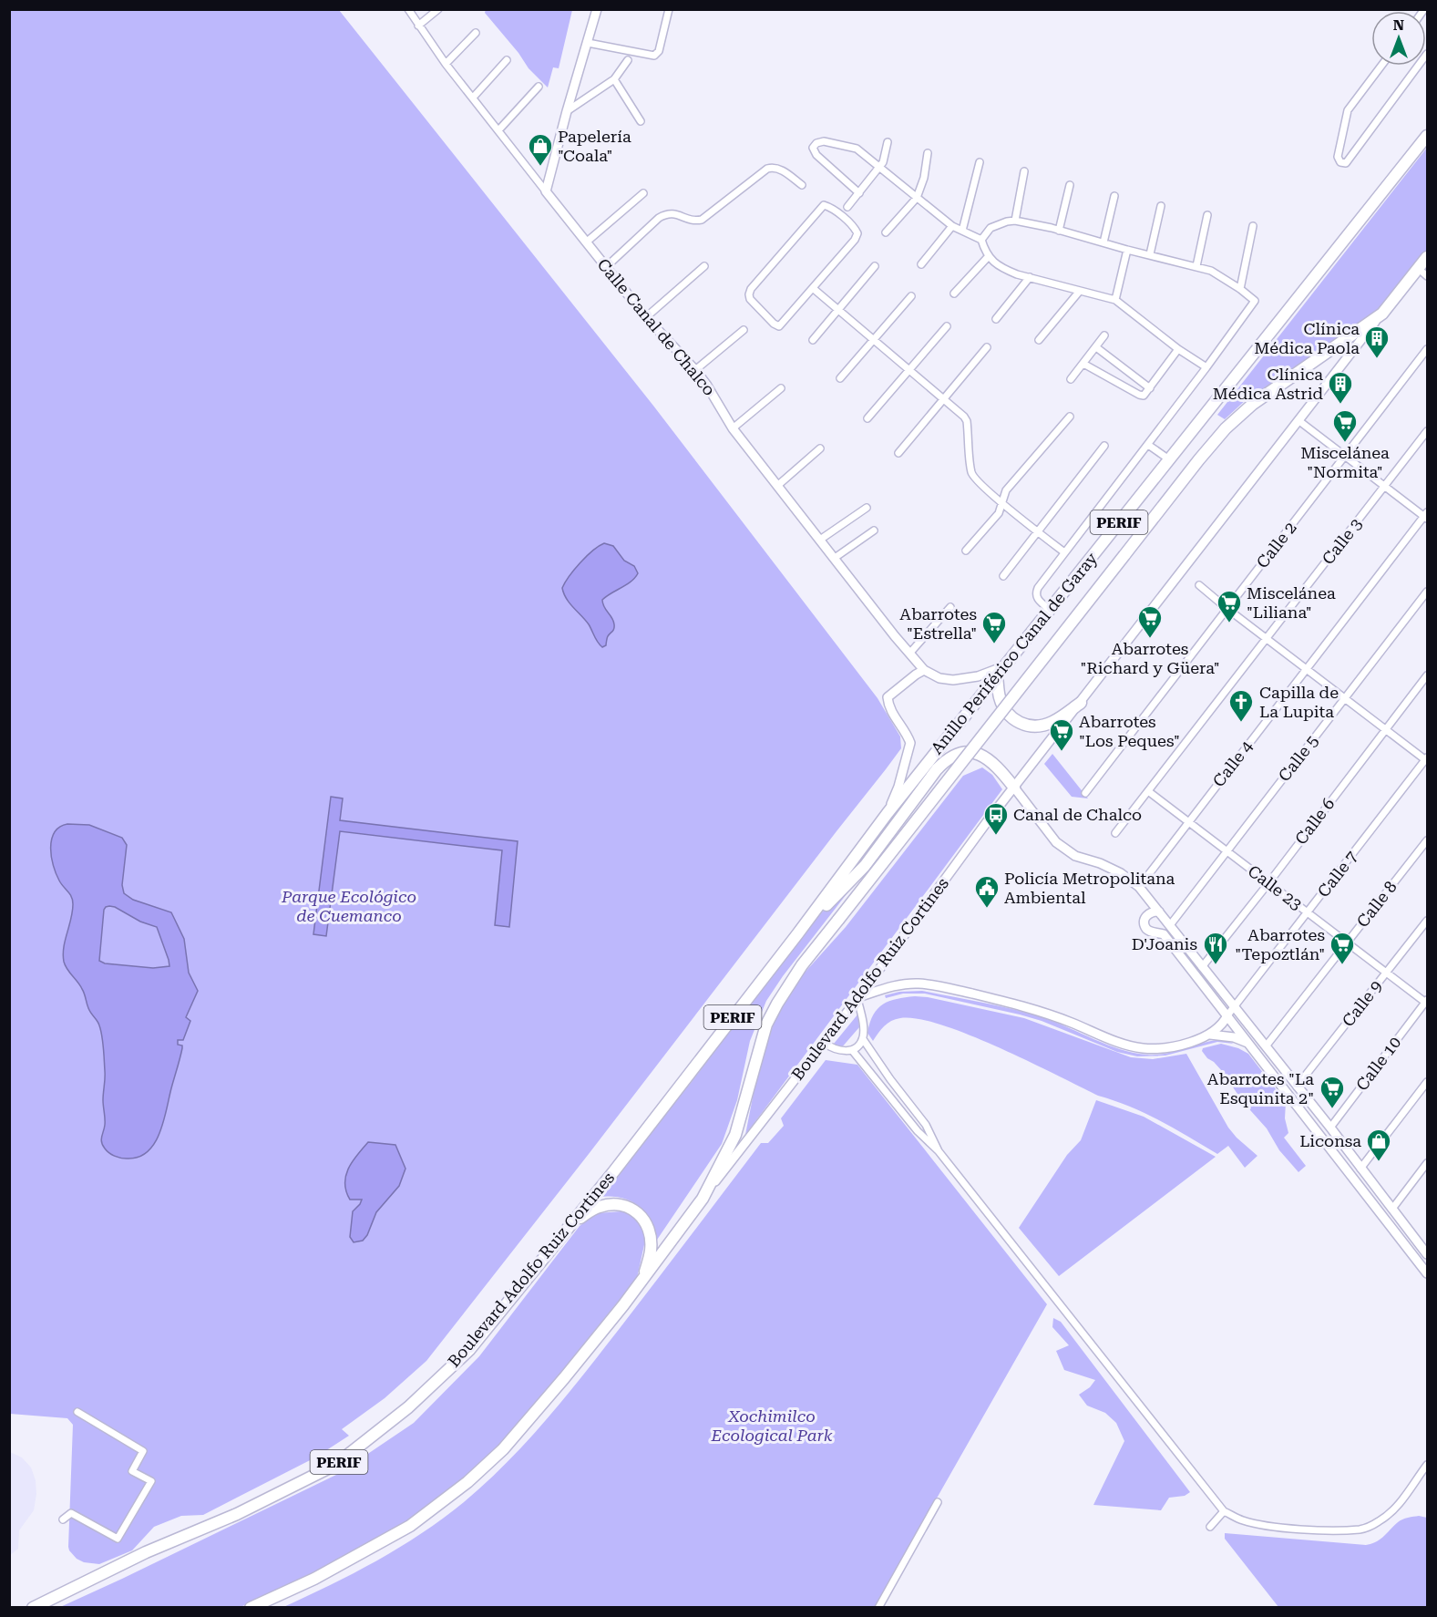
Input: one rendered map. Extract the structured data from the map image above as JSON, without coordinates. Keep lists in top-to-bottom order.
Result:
{
  "streets": {
    "highway": ["PERIF", "Anillo Periférico Canal de Garay", "Boulevard Adolfo Ruiz Cortines"],
    "main road": ["Calle Canal de Chalco"],
    "street": [
      "Calle 3",
      "Calle 2",
      "Calle 5",
      "Calle 4",
      "Calle 6",
      "Calle 7",
      "Calle 23",
      "Calle 8",
      "Calle 9",
      "Calle 10"
    ]
  },
  "crossings": [
    ["Calle Canal de Chalco", "Anillo Periférico Canal de Garay"],
    ["PERIF", "Boulevard Adolfo Ruiz Cortines"],
    ["Calle 3", "Calle 23"],
    ["Anillo Periférico Canal de Garay", "Boulevard Adolfo Ruiz Cortines"],
    ["Calle 5", "Calle 23"],
    ["Calle 4", "Calle 23"],
    ["Calle 6", "Calle 23"],
    ["Calle 7", "Calle 23"],
    ["Calle 23", "Calle 8"],
    ["Calle 23", "Calle 9"],
    ["Calle 23", "Calle 10"]
  ],
  "parks": ["Parque Ecológico de Cuemanco", "Xochimilco Ecological Park"],
  "places": {
    "shop": ["Papelería \"Coala\"", "Liconsa"],
    "building": ["Clínica Médica Paola", "Clínica Médica Astrid"],
    "supermarket": [
      "Miscelánea \"Normita\"",
      "Miscelánea \"Liliana\"",
      "Abarrotes \"Richard y Güera\"",
      "Abarrotes \"Estrella\"",
      "Abarrotes \"Los Peques\"",
      "Abarrotes \"Tepoztlán\"",
      "Abarrotes \"La Esquinita 2\""
    ],
    "church": ["Capilla de La Lupita"],
    "bus stop": ["Canal de Chalco"],
    "public building": ["Policía Metropolitana Ambiental"],
    "restaurant": ["D'Joanis"]
  },
  "north": "top"
}
